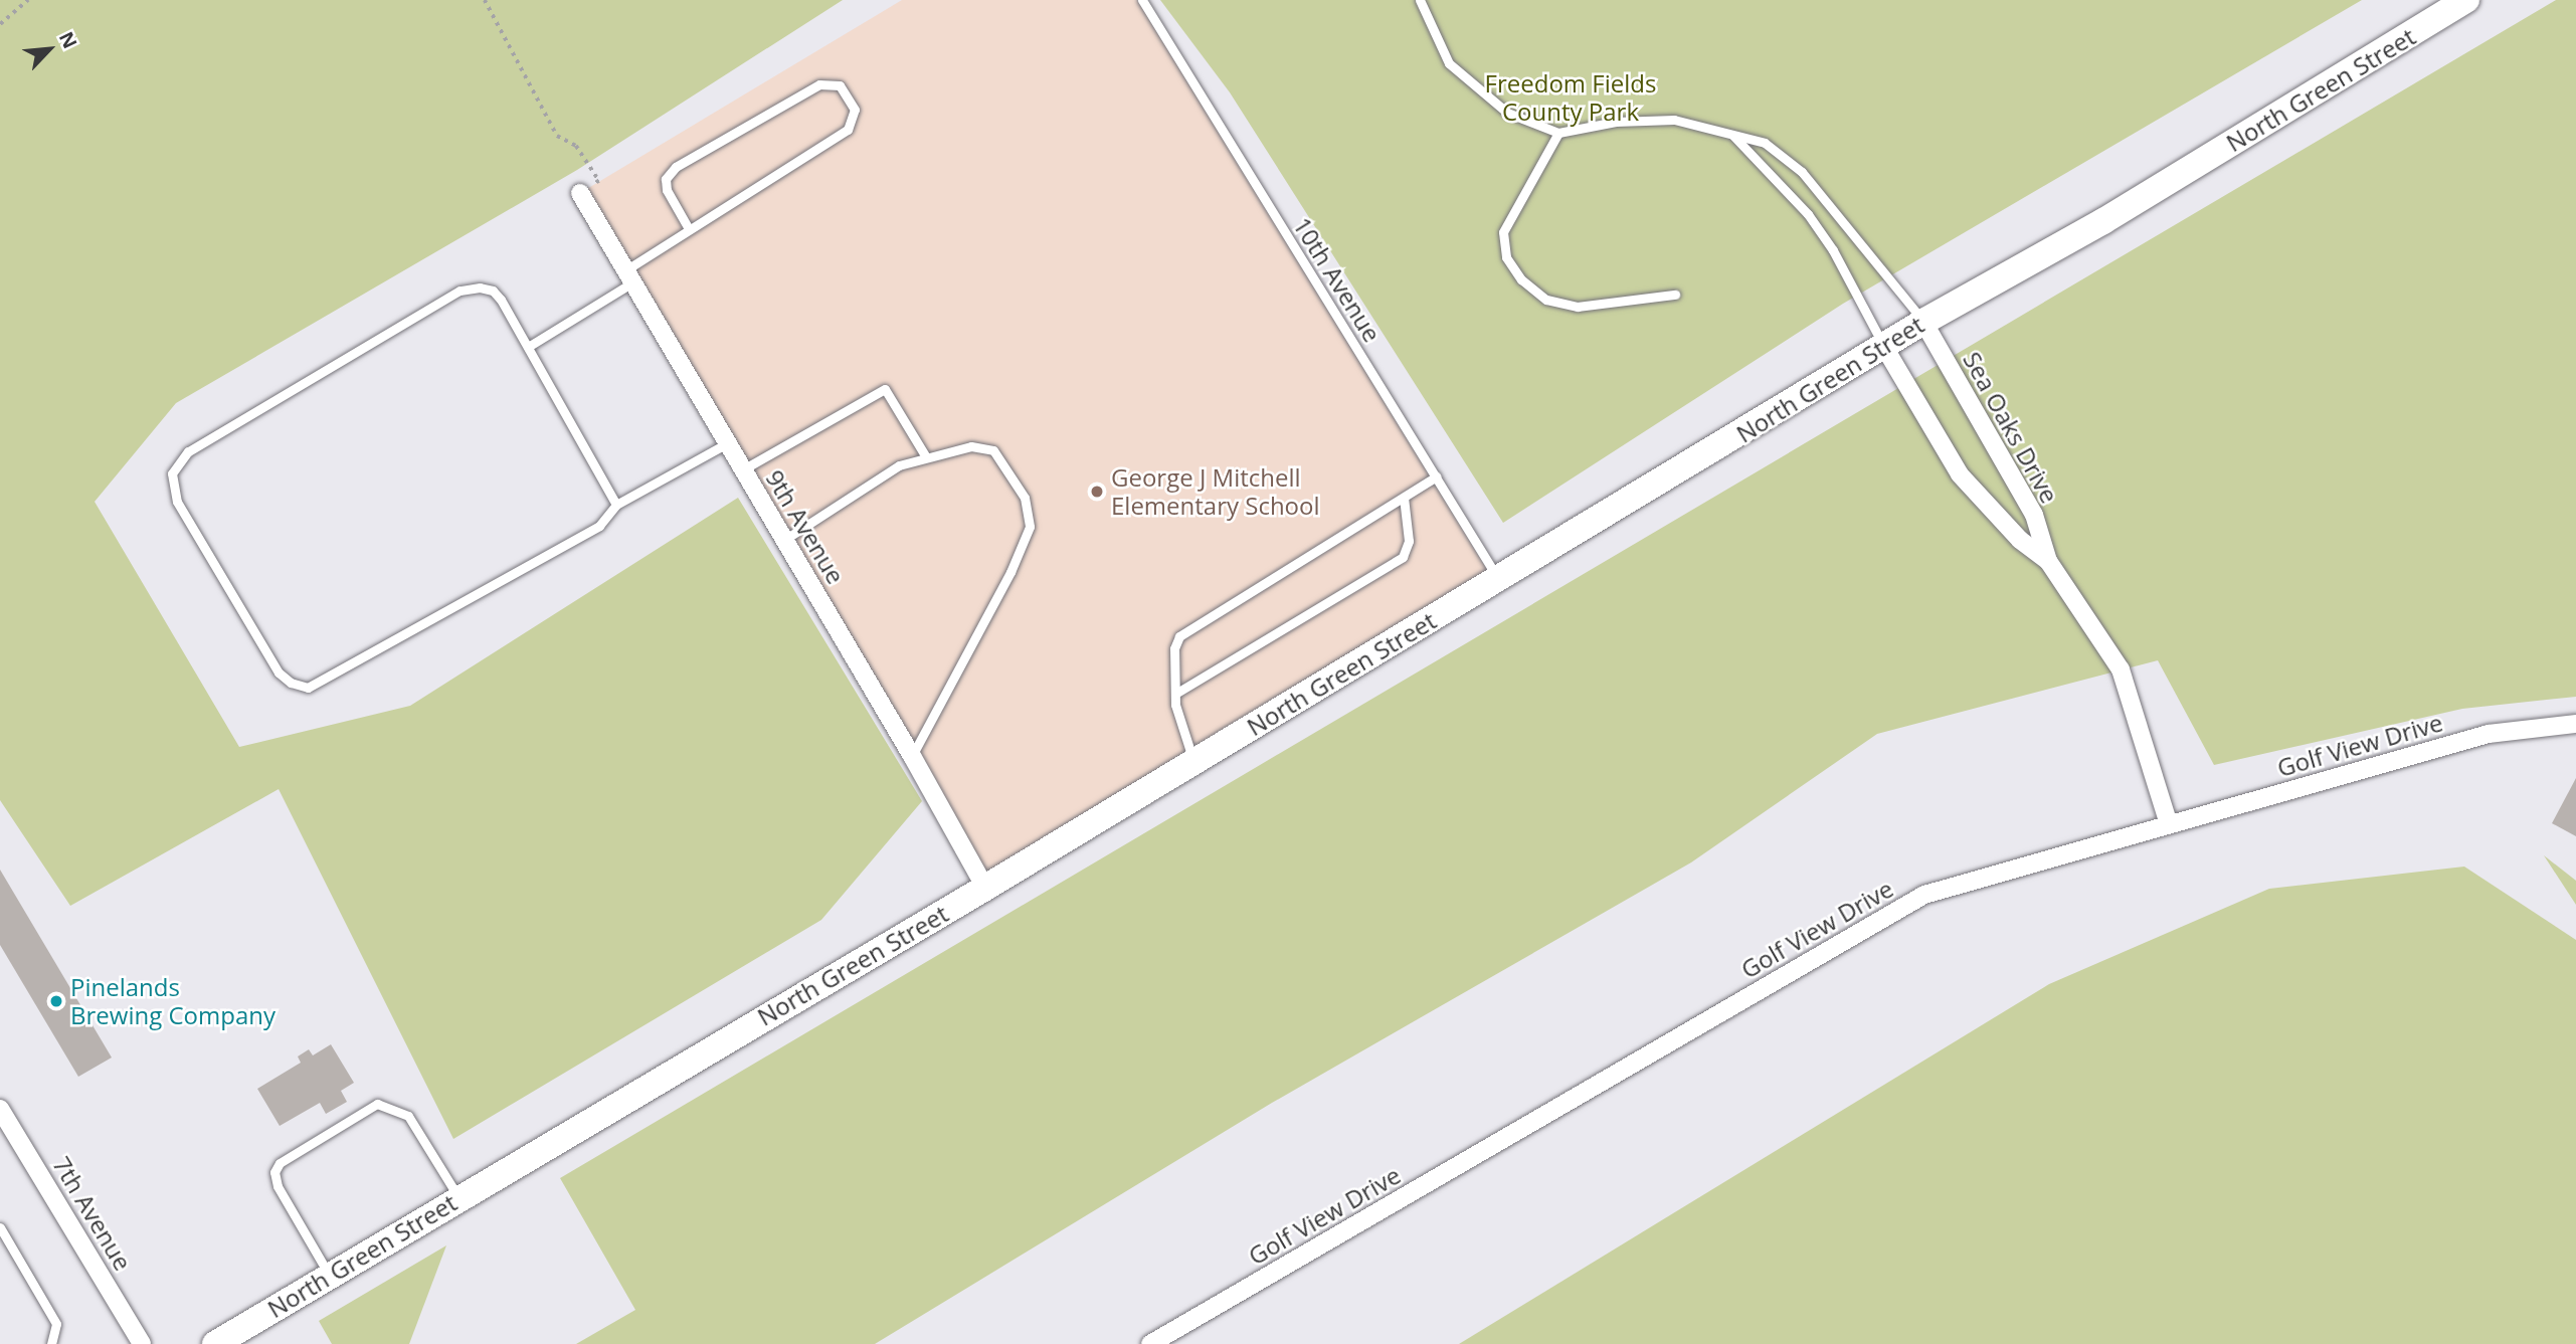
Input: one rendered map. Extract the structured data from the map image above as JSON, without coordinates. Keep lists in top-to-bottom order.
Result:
{
  "streets": {
    "main road": ["North Green Street"],
    "street": [
      "Sea Oaks Drive",
      "9th Avenue",
      "Golf View Drive",
      "7th Avenue"
    ],
    "lane": ["10th Avenue"]
  },
  "crossings": [
    ["North Green Street", "10th Avenue"],
    ["North Green Street", "Sea Oaks Drive"],
    ["North Green Street", "9th Avenue"],
    ["Sea Oaks Drive", "Golf View Drive"]
  ],
  "parks": ["Freedom Fields County Park"],
  "places": ["George J Mitchell Elementary School", "Pinelands Brewing Company"],
  "north": "top right"
}
